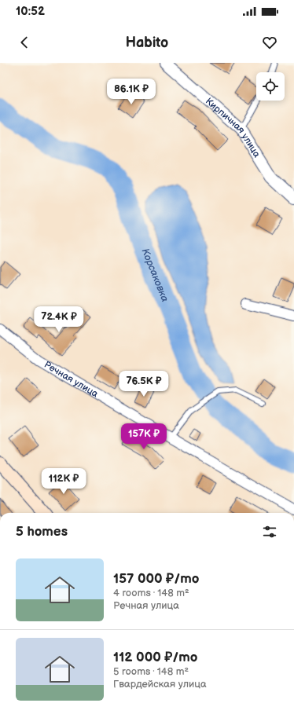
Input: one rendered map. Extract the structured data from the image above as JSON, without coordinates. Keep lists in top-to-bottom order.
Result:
{
  "streets": {
    "street": ["Кирпичная улица", "Речная улица"]
  },
  "water": ["Корсаковка"],
  "page": {
    "status": "10:52",
    "header": "Habito",
    "price": [
      "86.1K ₽",
      "72.4K ₽",
      "76.5K ₽",
      "157K ₽",
      "112K ₽"
    ],
    "heading": "5 homes",
    "list": [
      {
        "name": "157 000 ₽/mo",
        "note": "4 rooms · 148 m² · Речная улица"
      },
      {
        "name": "112 000 ₽/mo",
        "note": "5 rooms · 148 m² · Гвардейская улица"
      }
    ]
  }
}
